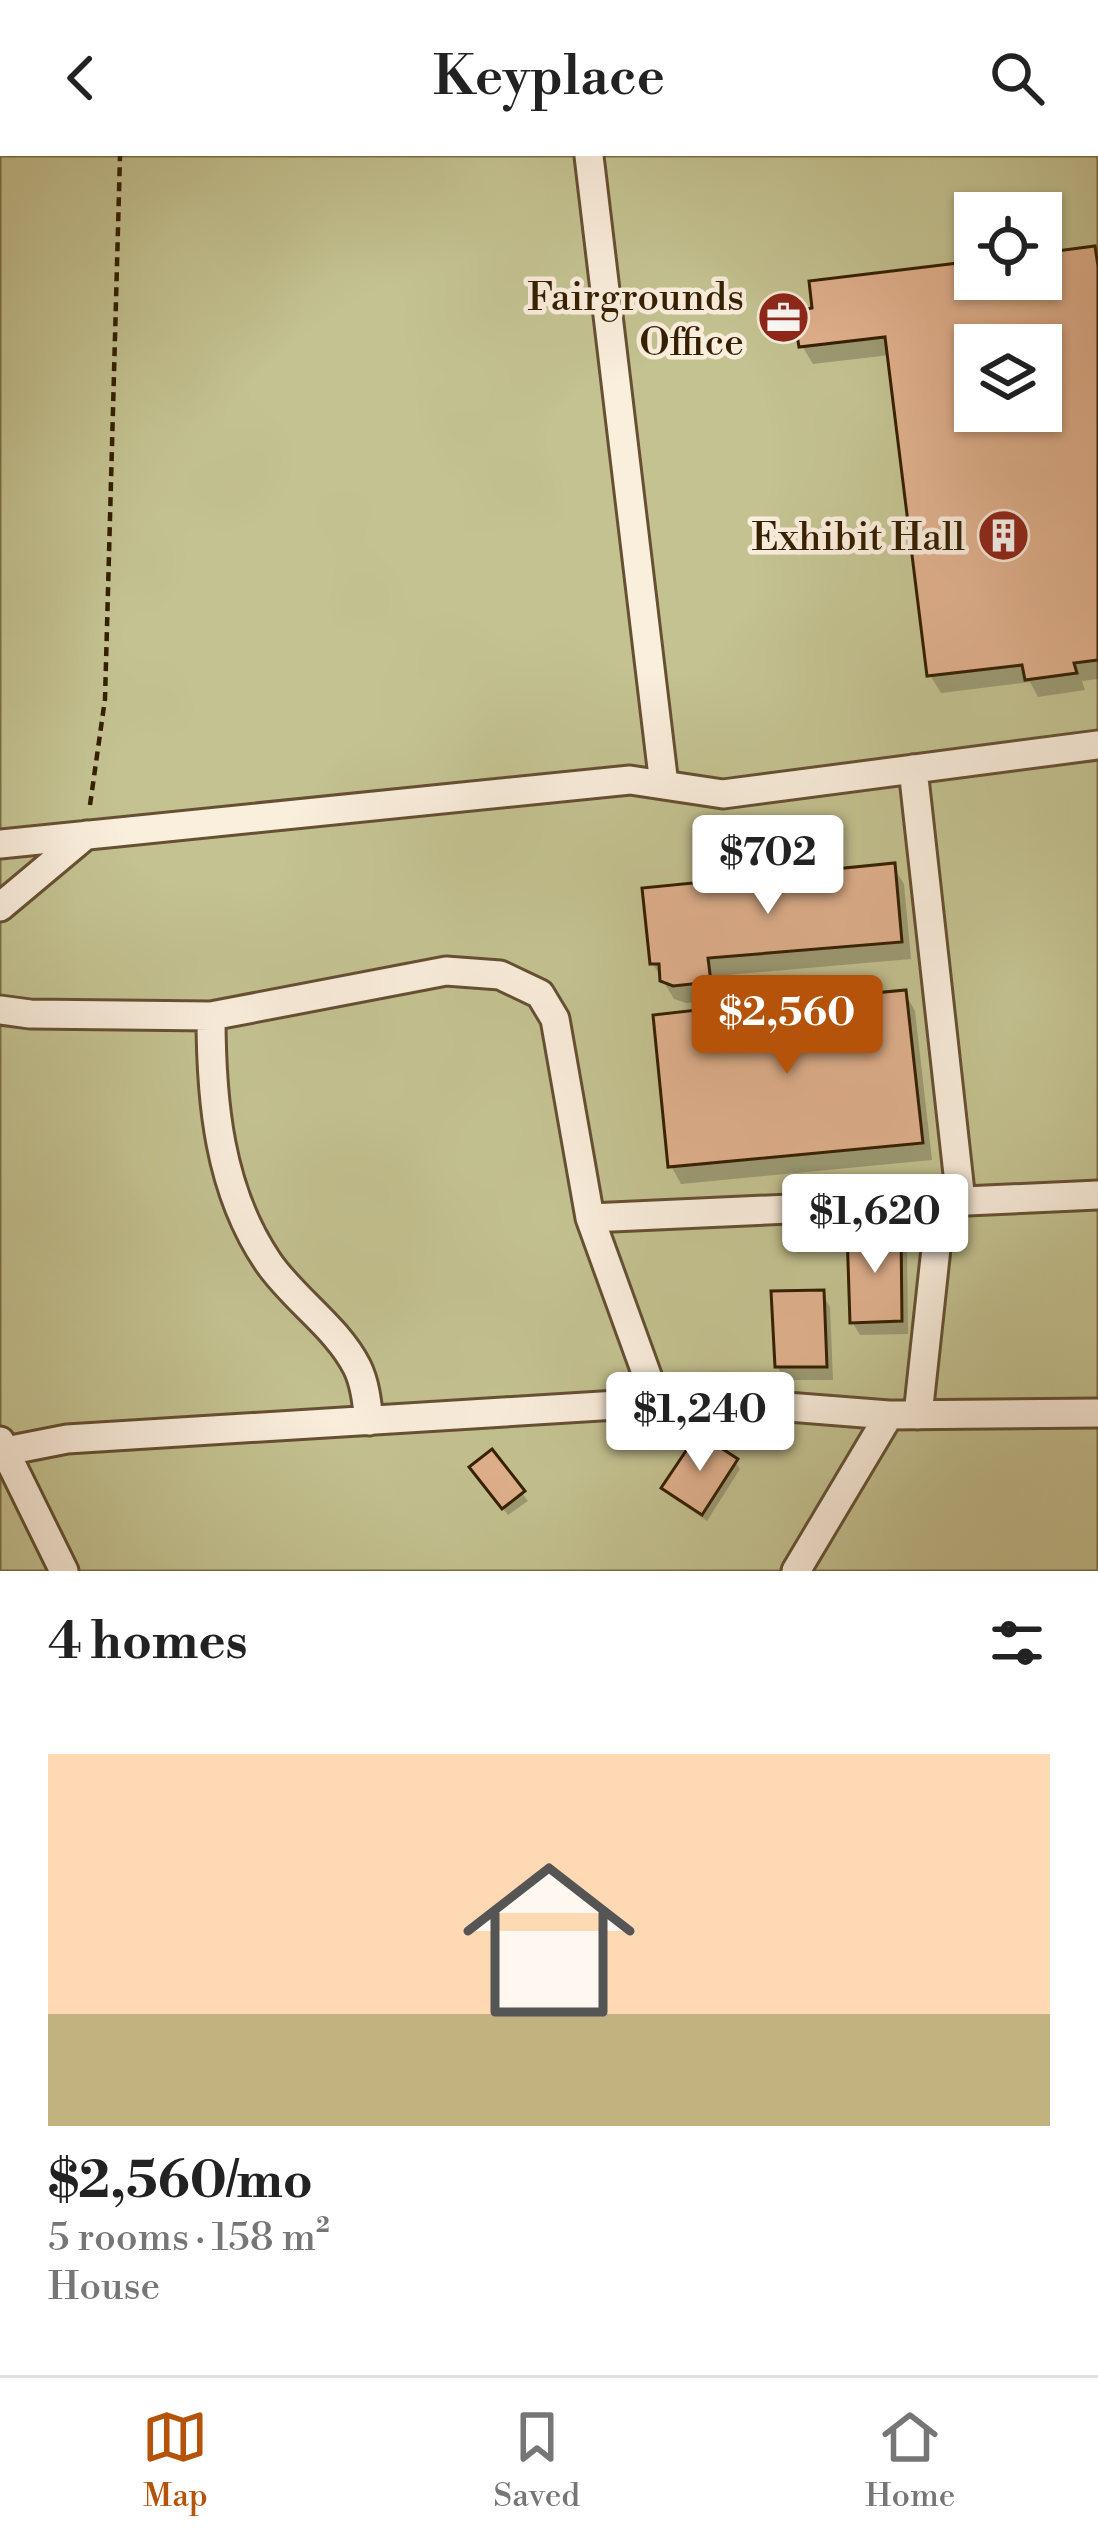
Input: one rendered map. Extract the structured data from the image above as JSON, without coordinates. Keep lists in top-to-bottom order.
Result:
{
  "places": {
    "office": ["Fairgrounds Office"],
    "building": ["Exhibit Hall"]
  },
  "page": {
    "header": "Keyplace",
    "price": [
      "$702",
      "$2,560",
      "$1,620",
      "$1,240"
    ],
    "heading": "4 homes",
    "list": [
      {
        "name": "$2,560/mo",
        "note": "5 rooms · 158 m² · House"
      }
    ],
    "tabs": ["Map", "Saved", "Home"]
  }
}
